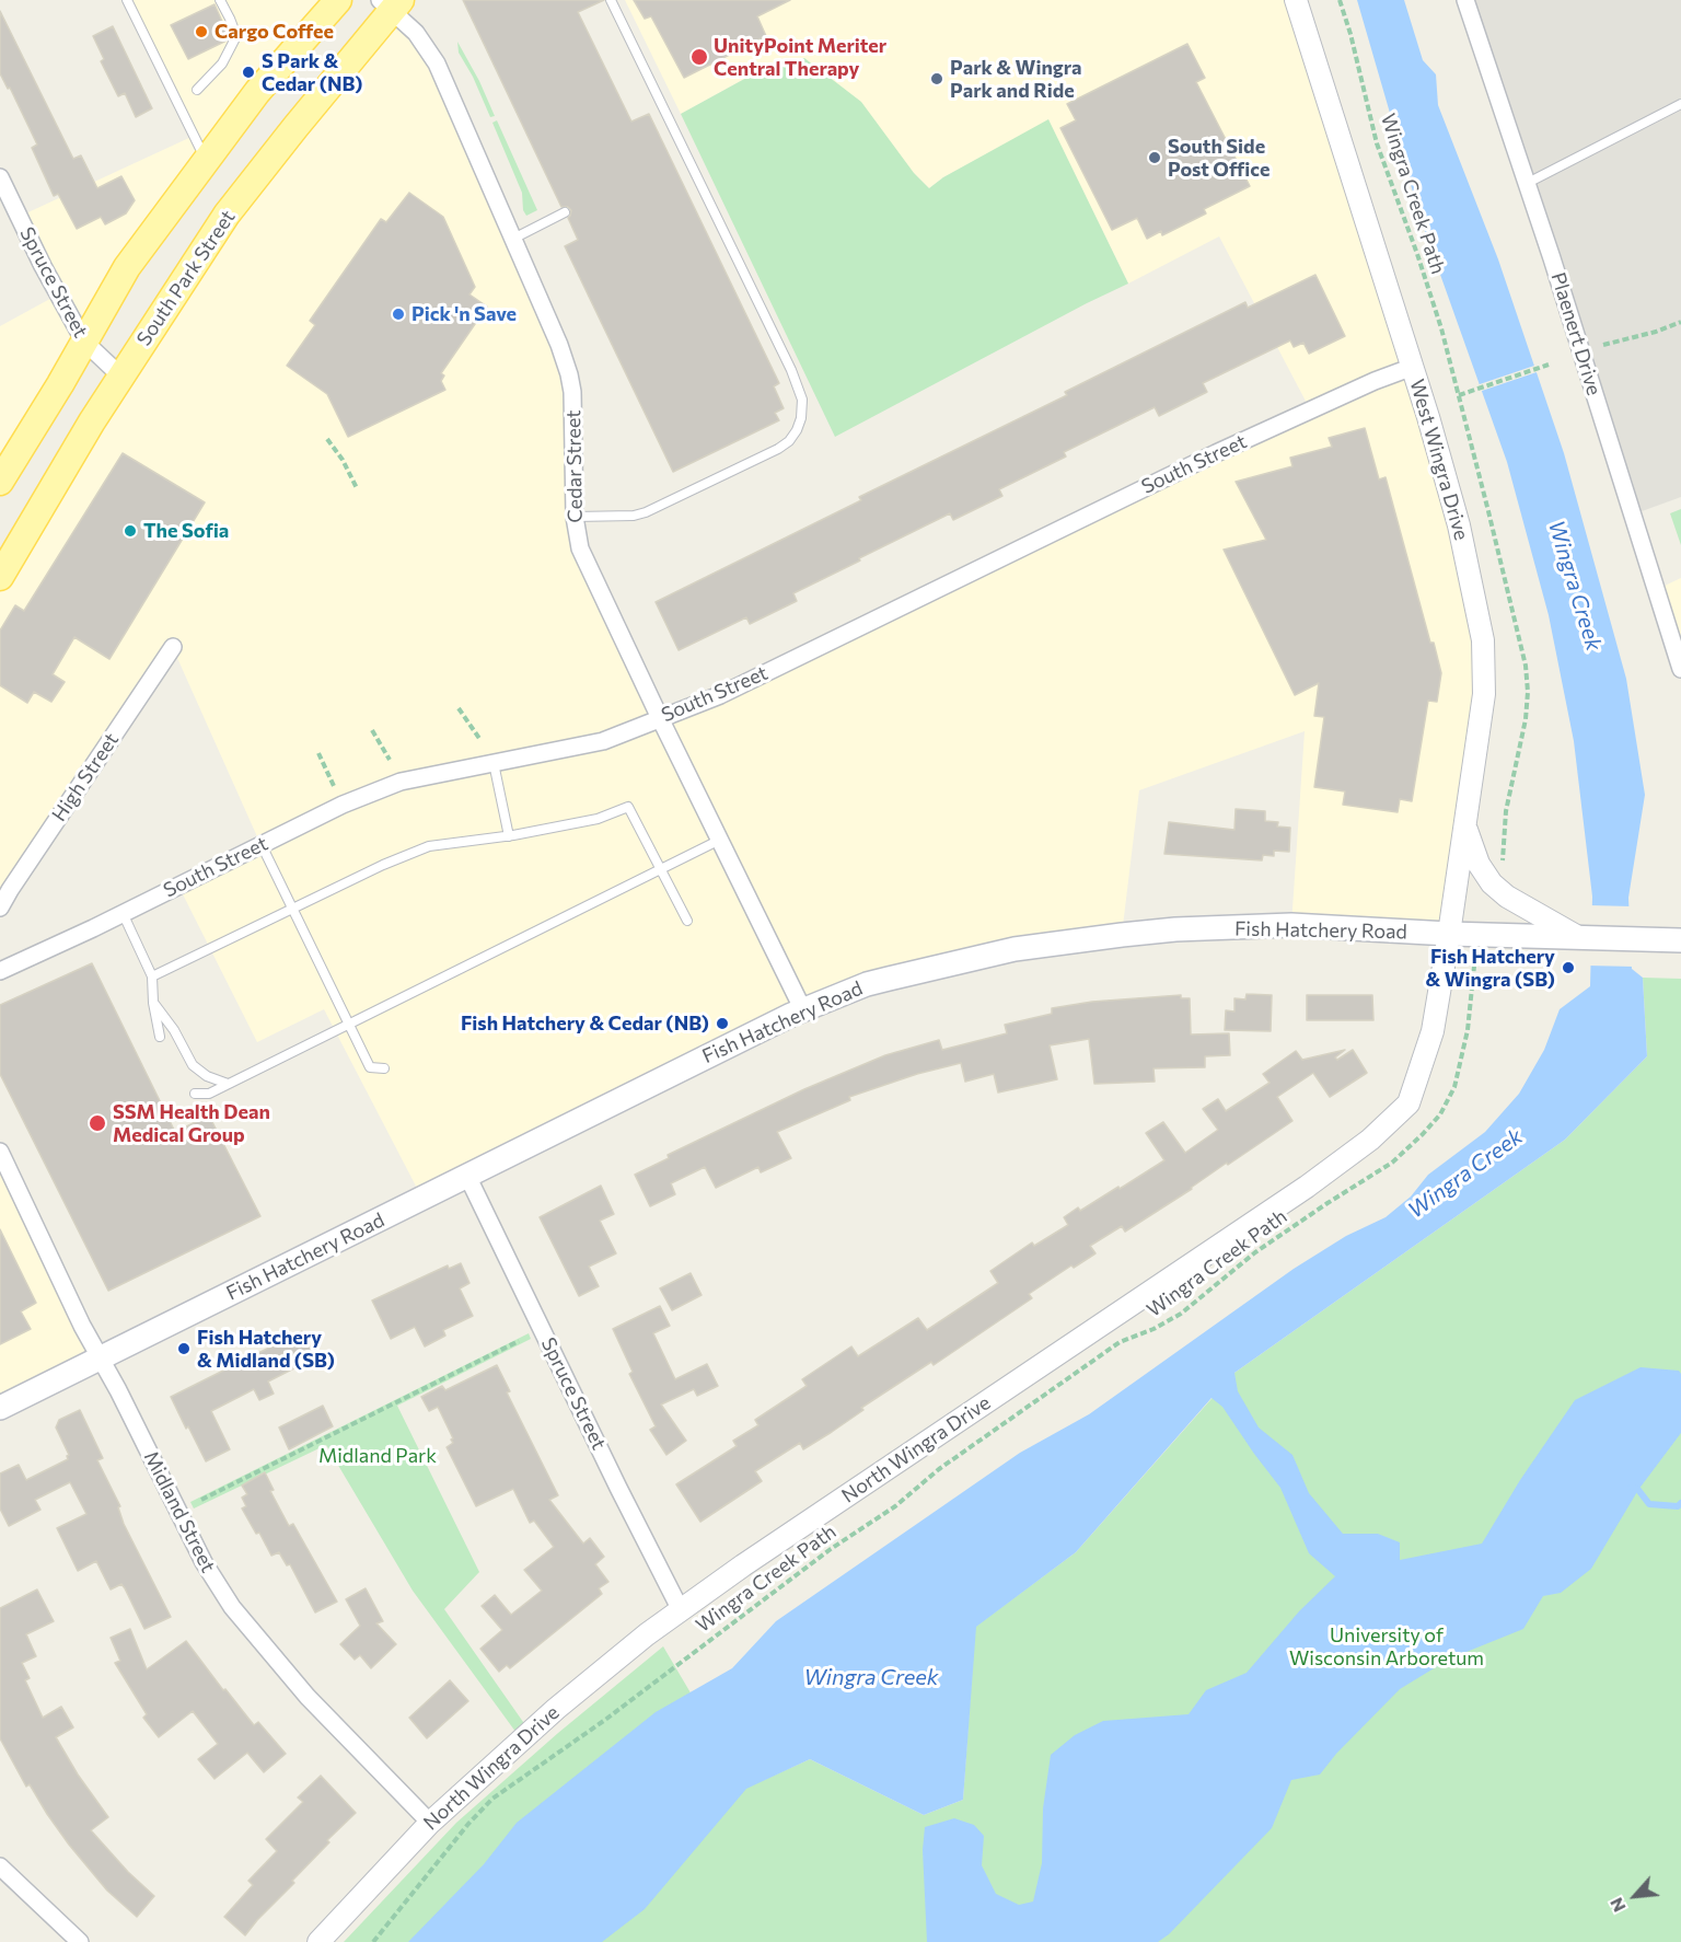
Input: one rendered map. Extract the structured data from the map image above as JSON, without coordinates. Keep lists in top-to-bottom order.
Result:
{
  "streets": {
    "main road": ["South Park Street", "Fish Hatchery Road"],
    "street": [
      "Spruce Street",
      "Plaenert Drive",
      "West Wingra Drive",
      "South Street",
      "Cedar Street",
      "High Street",
      "North Wingra Drive",
      "Midland Street"
    ],
    "path": ["Wingra Creek Path"]
  },
  "crossings": [
    ["South Park Street", "Spruce Street"],
    ["South Park Street", "Cedar Street"],
    ["Spruce Street", "Fish Hatchery Road"],
    ["Spruce Street", "North Wingra Drive"],
    ["West Wingra Drive", "South Street"],
    ["West Wingra Drive", "Fish Hatchery Road"],
    ["West Wingra Drive", "North Wingra Drive"],
    ["South Street", "Cedar Street"],
    ["Cedar Street", "Fish Hatchery Road"],
    ["Fish Hatchery Road", "North Wingra Drive"],
    ["Fish Hatchery Road", "Midland Street"],
    ["North Wingra Drive", "Midland Street"]
  ],
  "water": ["Wingra Creek"],
  "parks": ["Midland Park", "University of Wisconsin Arboretum"],
  "places": [
    "Cargo Coffee",
    "UnityPoint Meriter Central Therapy",
    "S Park & Cedar (NB)",
    "Park & Wingra Park and Ride",
    "South Side Post Office",
    "Pick 'n Save",
    "The Sofia",
    "Fish Hatchery & Wingra (SB)",
    "Fish Hatchery & Cedar (NB)",
    "SSM Health Dean Medical Group",
    "Fish Hatchery & Midland (SB)"
  ],
  "north": "bottom left"
}
